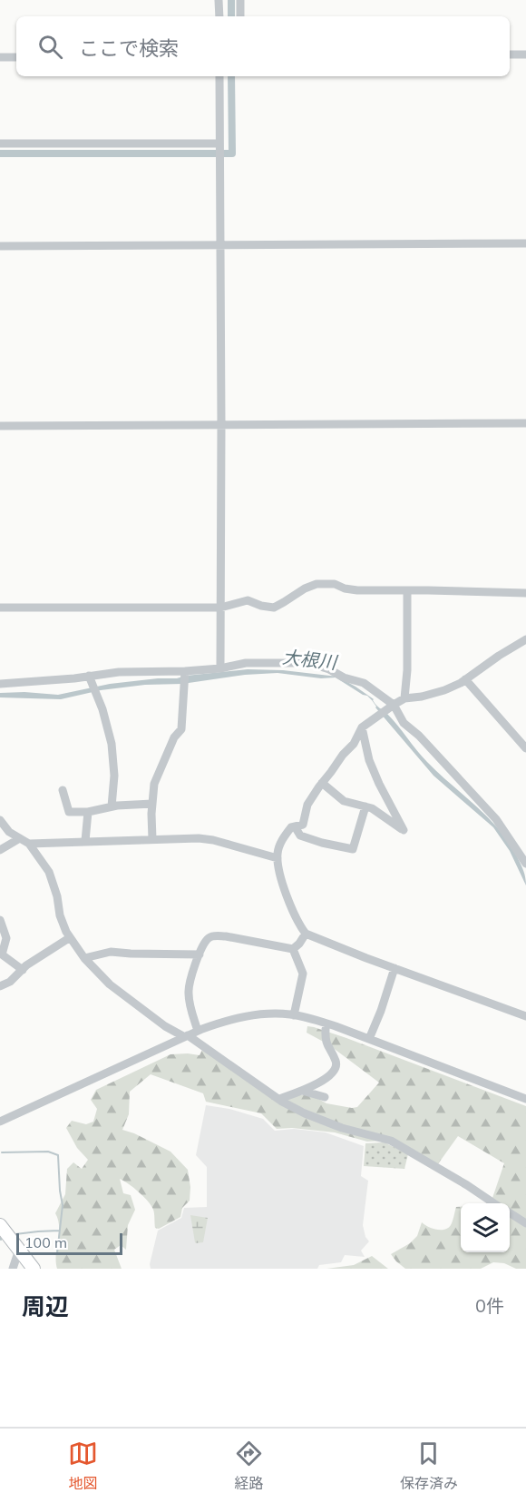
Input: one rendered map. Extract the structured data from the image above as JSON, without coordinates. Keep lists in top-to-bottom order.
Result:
{
  "water": ["大根川"],
  "scale_bar": "100 m",
  "page": {
    "search": "ここで検索",
    "scale": "100 m",
    "heading": ["周辺", "0件"],
    "nav": ["地図", "経路", "保存済み"]
  }
}
